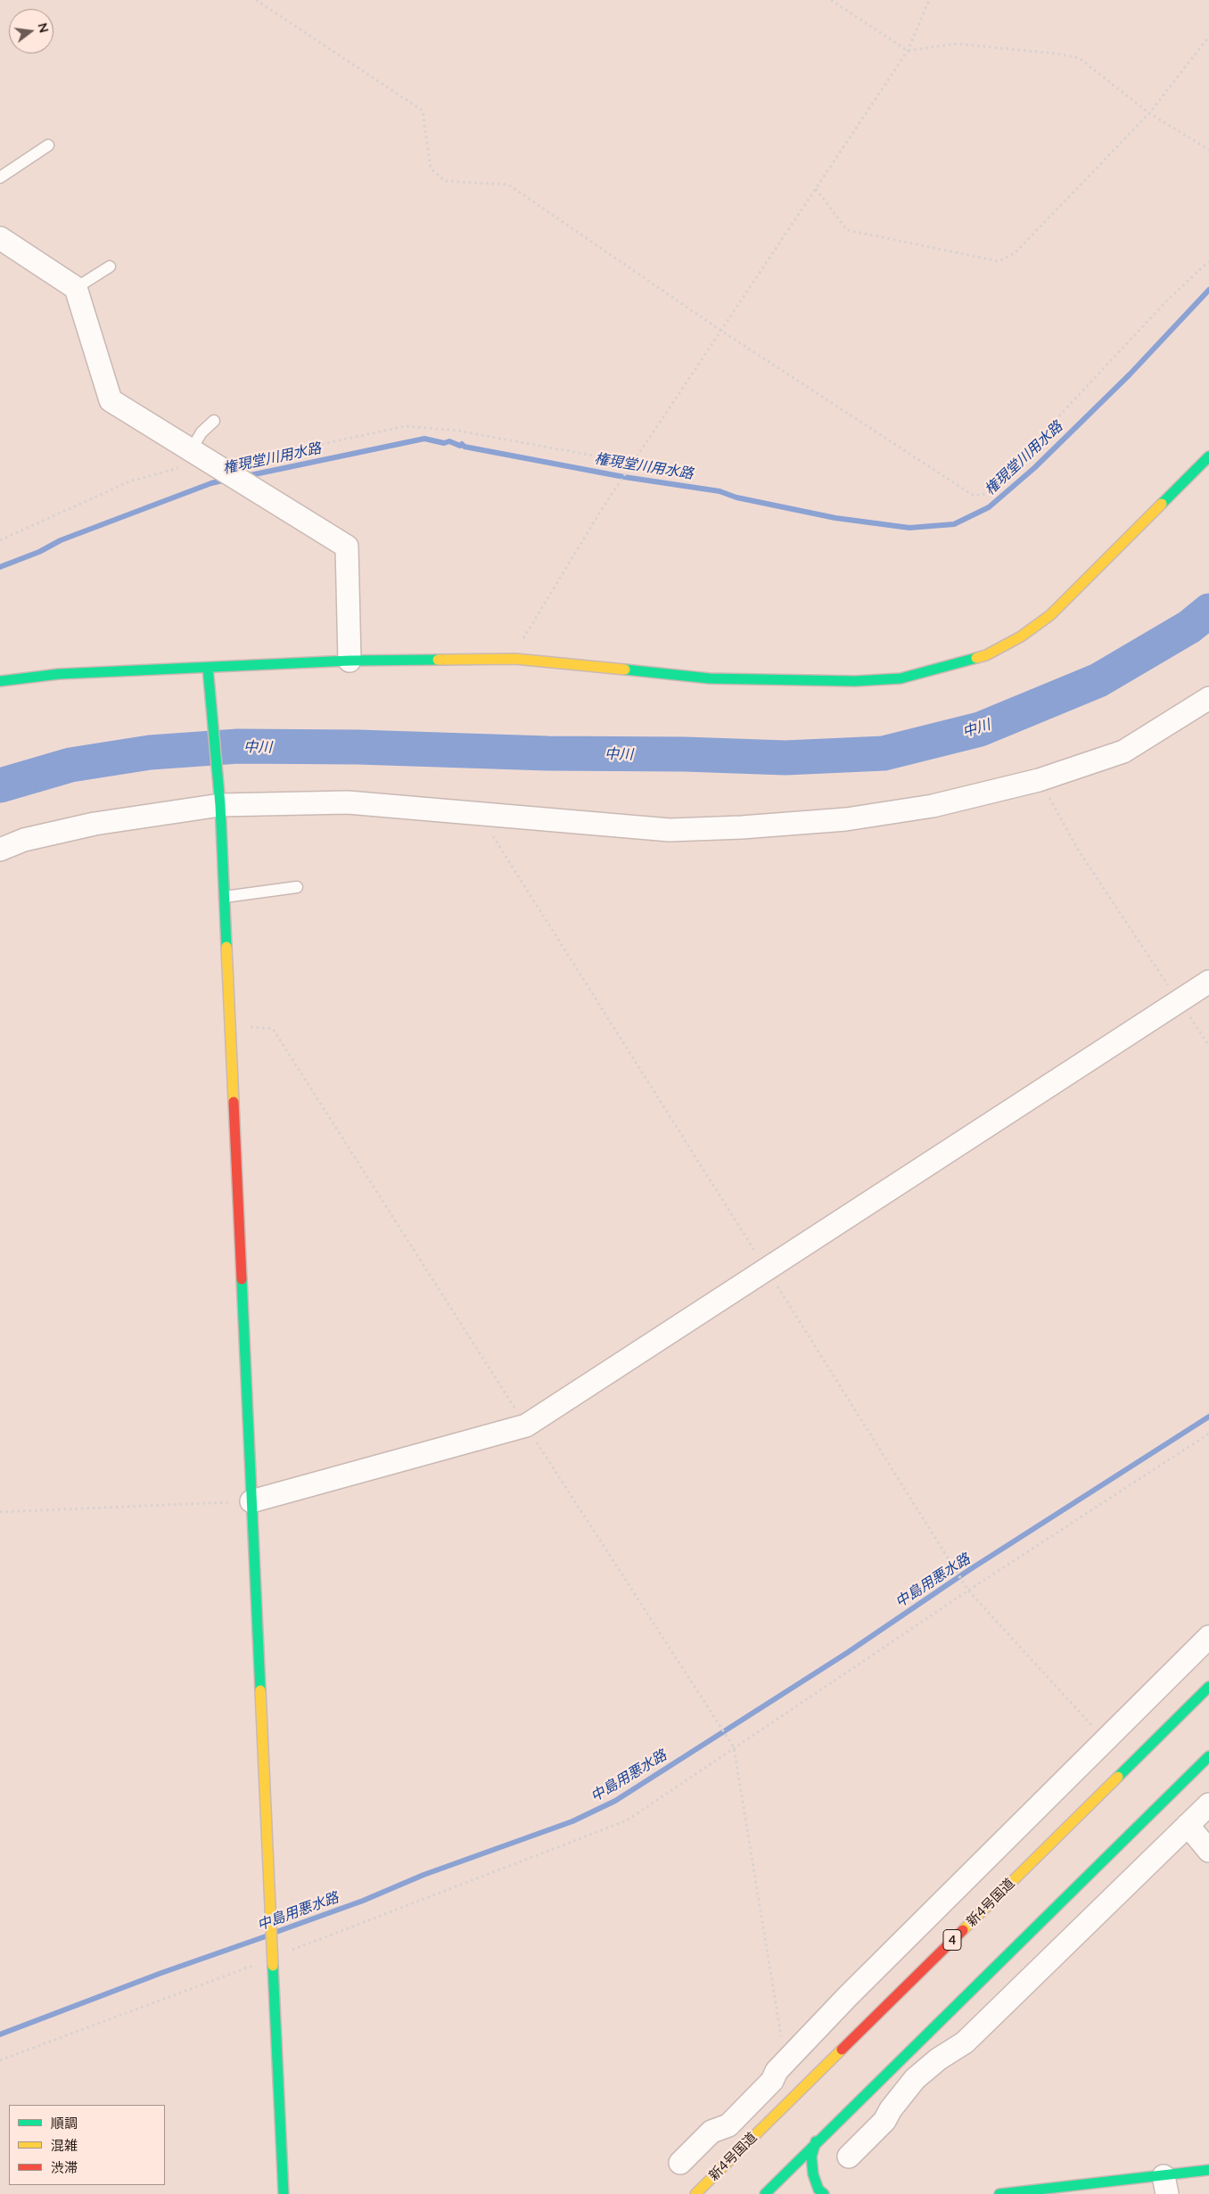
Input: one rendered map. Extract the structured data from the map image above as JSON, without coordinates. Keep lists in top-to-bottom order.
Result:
{
  "streets": {
    "main road": ["新4号国道", "4"]
  },
  "water": ["権現堂川用水路", "中川", "中島用悪水路"],
  "legend": ["順調", "混雑", "渋滞"],
  "north": "right"
}
